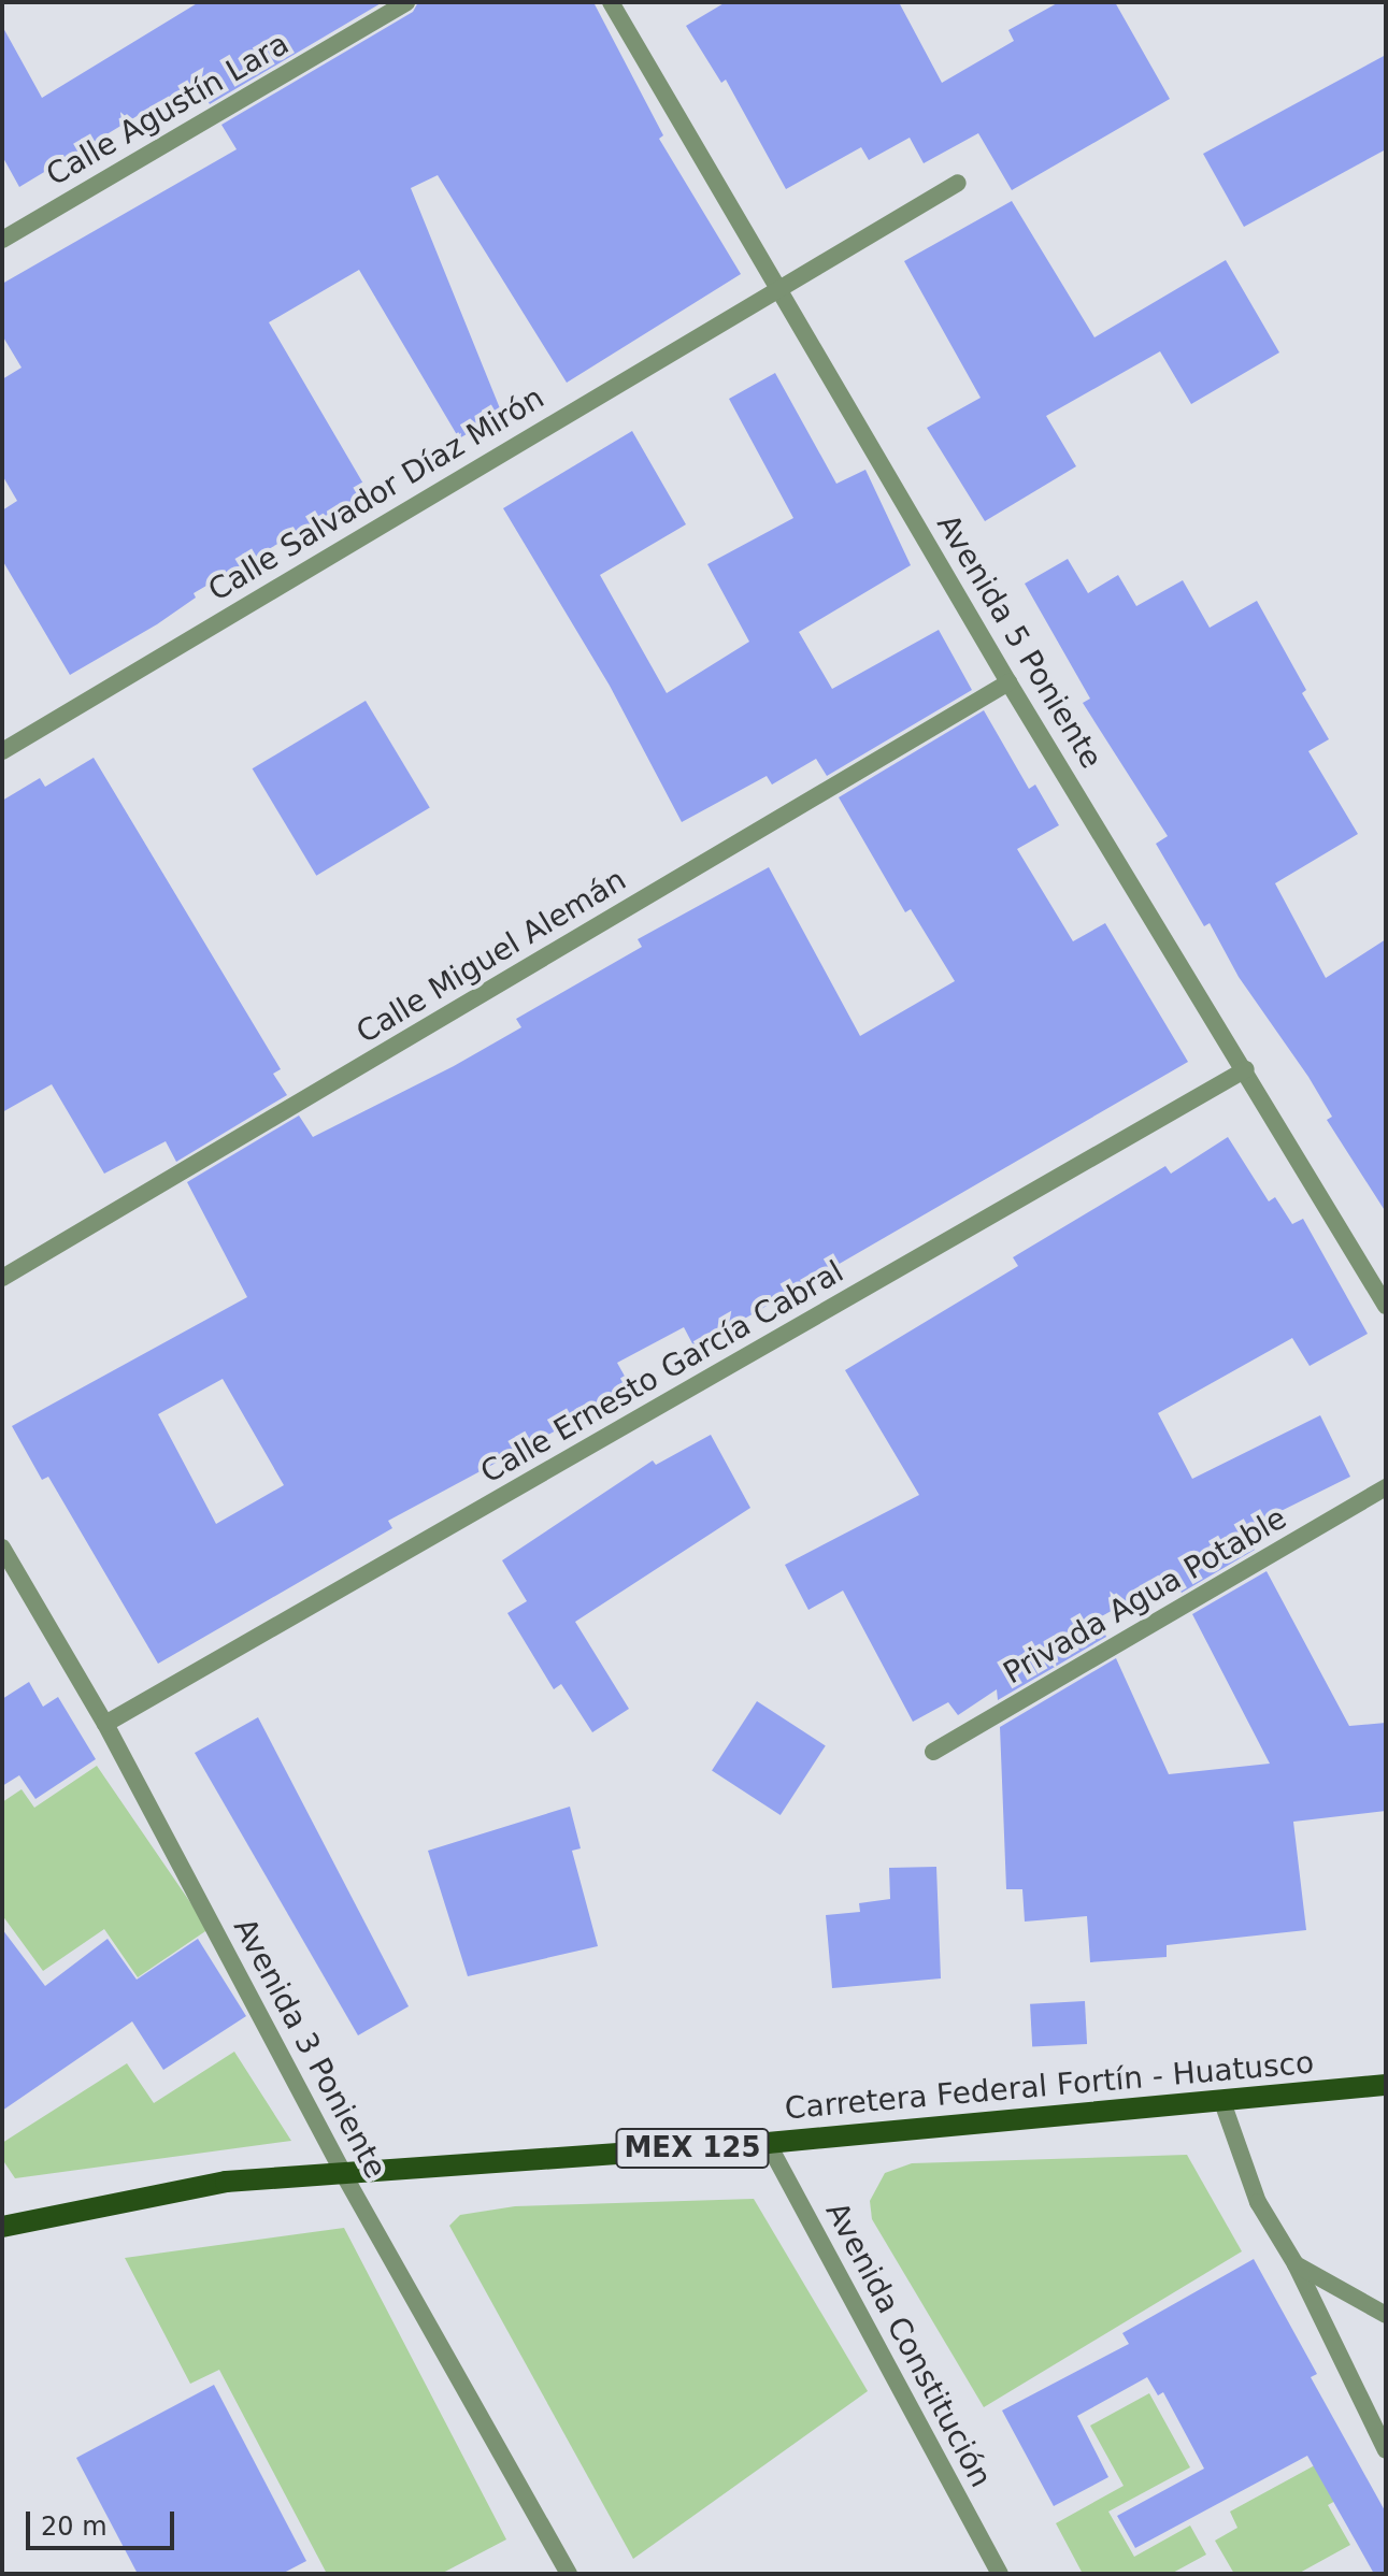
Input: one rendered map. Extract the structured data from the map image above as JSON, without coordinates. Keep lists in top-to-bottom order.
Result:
{
  "streets": {
    "main road": ["Carretera Federal Fortín - Huatusco", "MEX 125"],
    "street": [
      "Calle Agustín Lara",
      "Calle Salvador Díaz Mirón",
      "Avenida 5 Poniente",
      "Calle Miguel Alemán",
      "Calle Ernesto García Cabral",
      "Privada Agua Potable",
      "Avenida 3 Poniente",
      "Avenida Constitución"
    ]
  },
  "crossings": [
    ["Calle Salvador Díaz Mirón", "Avenida 5 Poniente"],
    ["Avenida 5 Poniente", "Calle Miguel Alemán"],
    ["Avenida 5 Poniente", "Calle Ernesto García Cabral"],
    ["Calle Ernesto García Cabral", "Avenida 3 Poniente"],
    ["Avenida 3 Poniente", "Carretera Federal Fortín - Huatusco"],
    ["Carretera Federal Fortín - Huatusco", "Avenida Constitución"]
  ],
  "scale_bar": "20 m"
}
